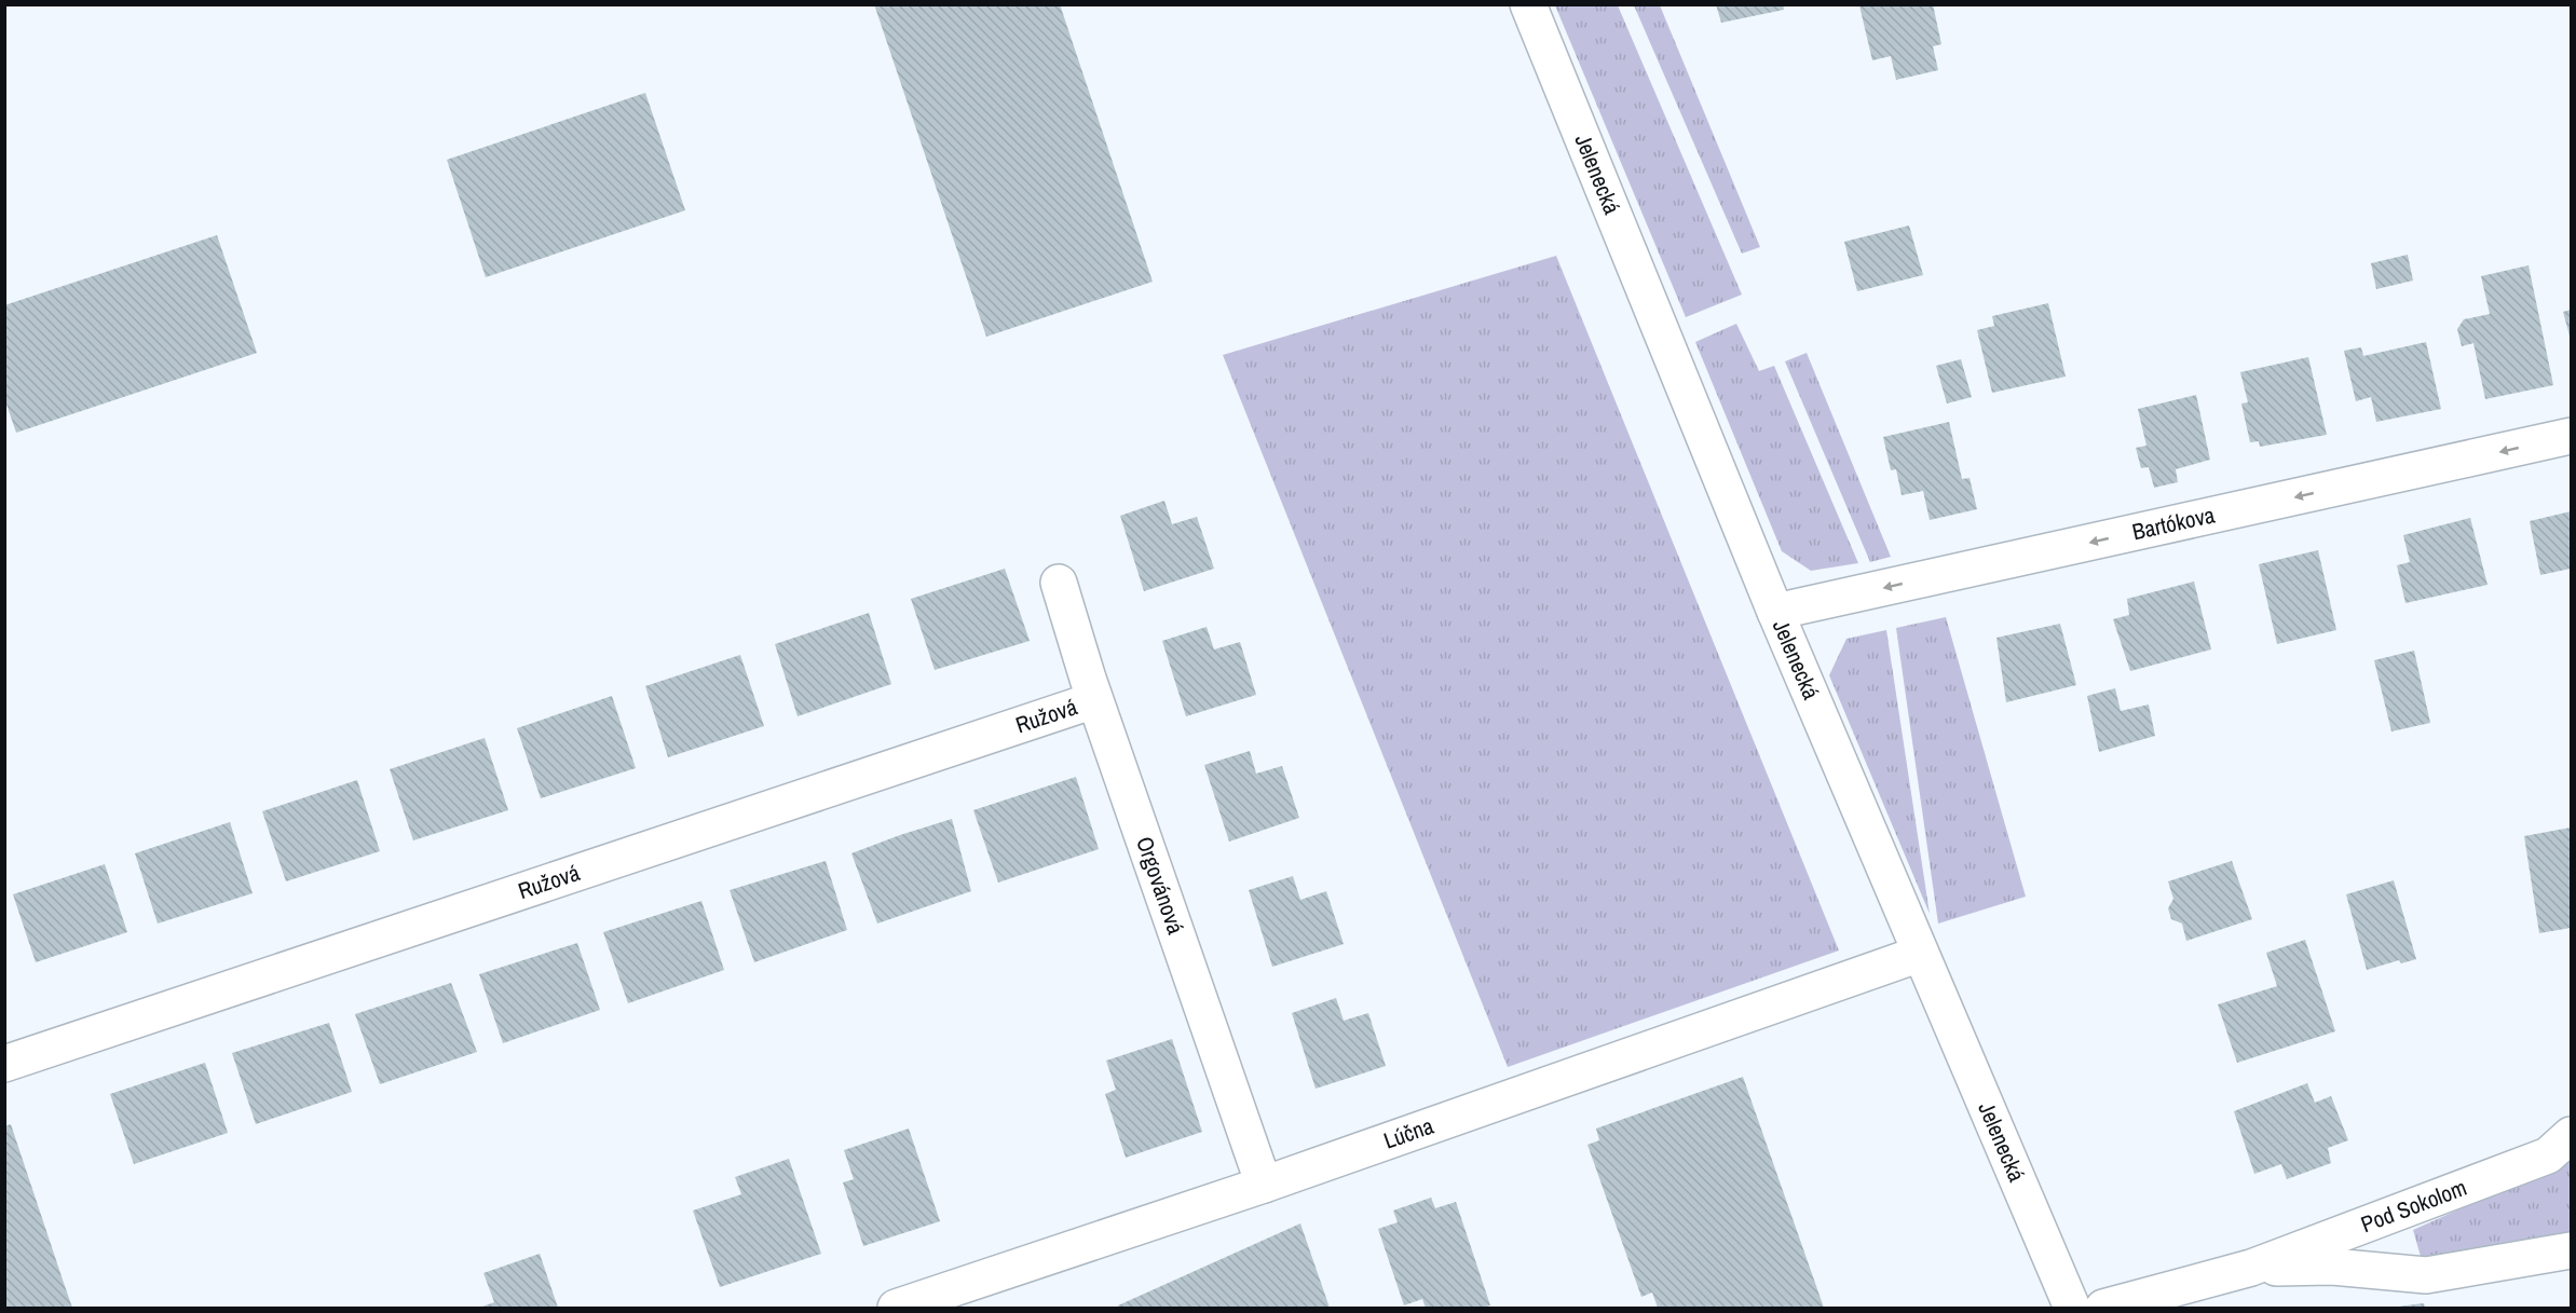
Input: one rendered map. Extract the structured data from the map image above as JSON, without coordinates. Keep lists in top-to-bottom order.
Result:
{
  "streets": {
    "street": [
      "Jelenecká",
      "Bartókova",
      "Ružová",
      "Orgovánová",
      "Lúčna",
      "Pod Sokolom"
    ]
  },
  "crossings": [
    ["Jelenecká", "Bartókova"],
    ["Jelenecká", "Lúčna"],
    ["Ružová", "Orgovánová"],
    ["Orgovánová", "Lúčna"]
  ],
  "one_way": ["Bartókova"]
}
